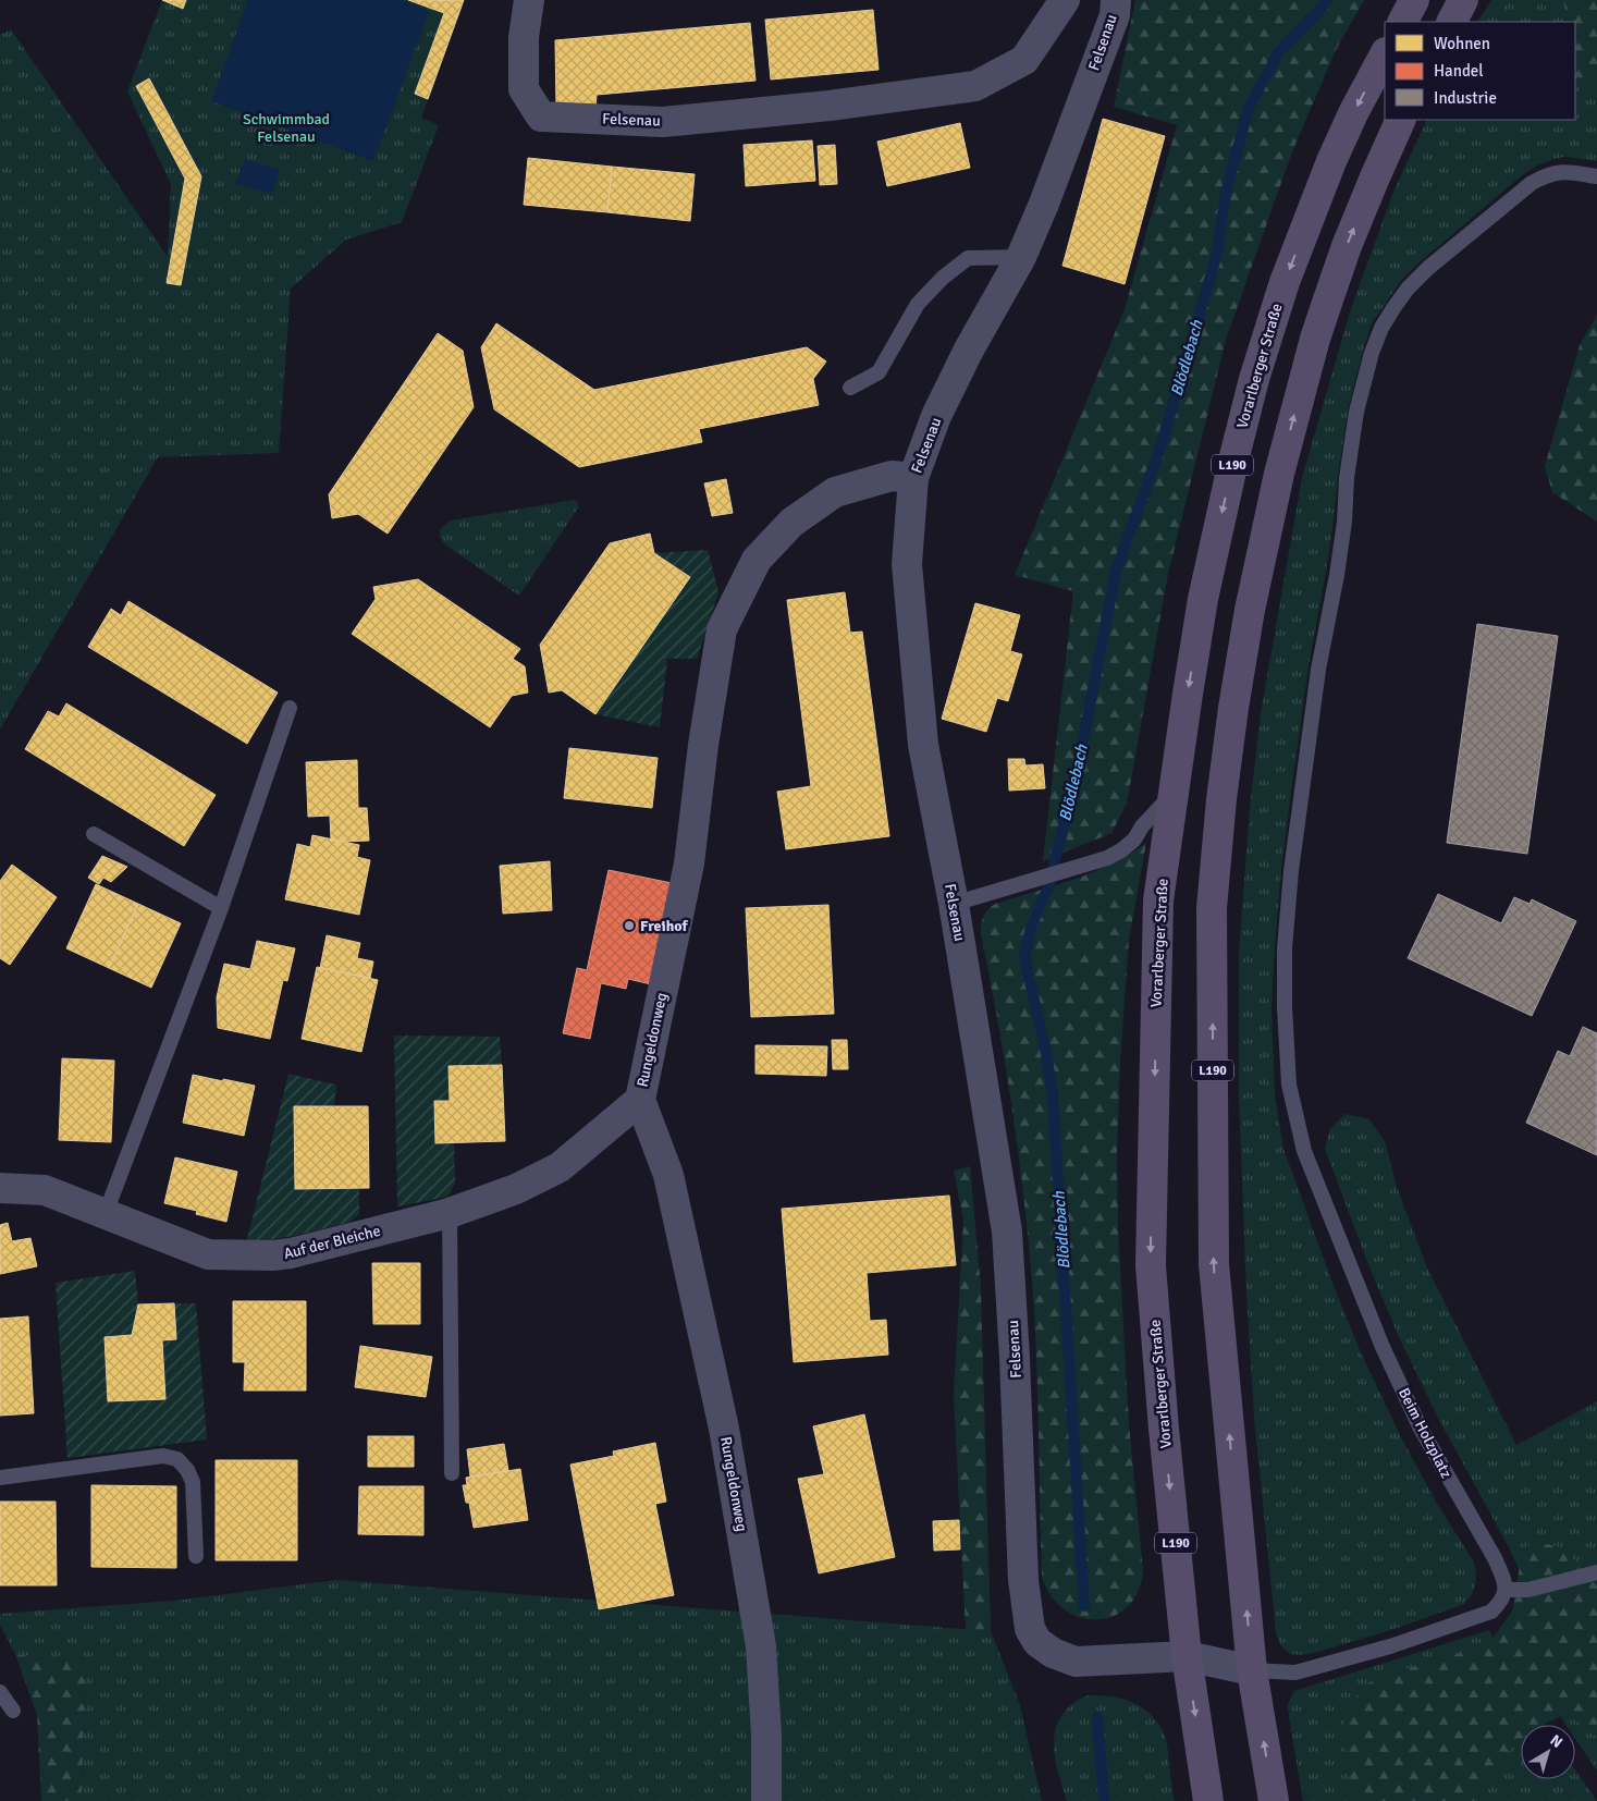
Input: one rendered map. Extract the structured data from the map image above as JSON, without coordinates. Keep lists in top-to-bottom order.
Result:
{
  "streets": {
    "main road": ["Vorarlberger Straße", "L190"],
    "street": ["Felsenau", "Rungeldonweg", "Auf der Bleiche"],
    "lane": ["Beim Holzplatz"]
  },
  "crossings": [
    ["Felsenau", "Vorarlberger Straße"],
    ["Felsenau", "L190"],
    ["Felsenau", "Rungeldonweg"],
    ["Rungeldonweg", "Auf der Bleiche"]
  ],
  "water": ["Blödlebach"],
  "parks": ["Schwimmbad Felsenau"],
  "places": ["Freihof"],
  "legend": ["Wohnen", "Handel", "Industrie"],
  "north": "top right"
}
